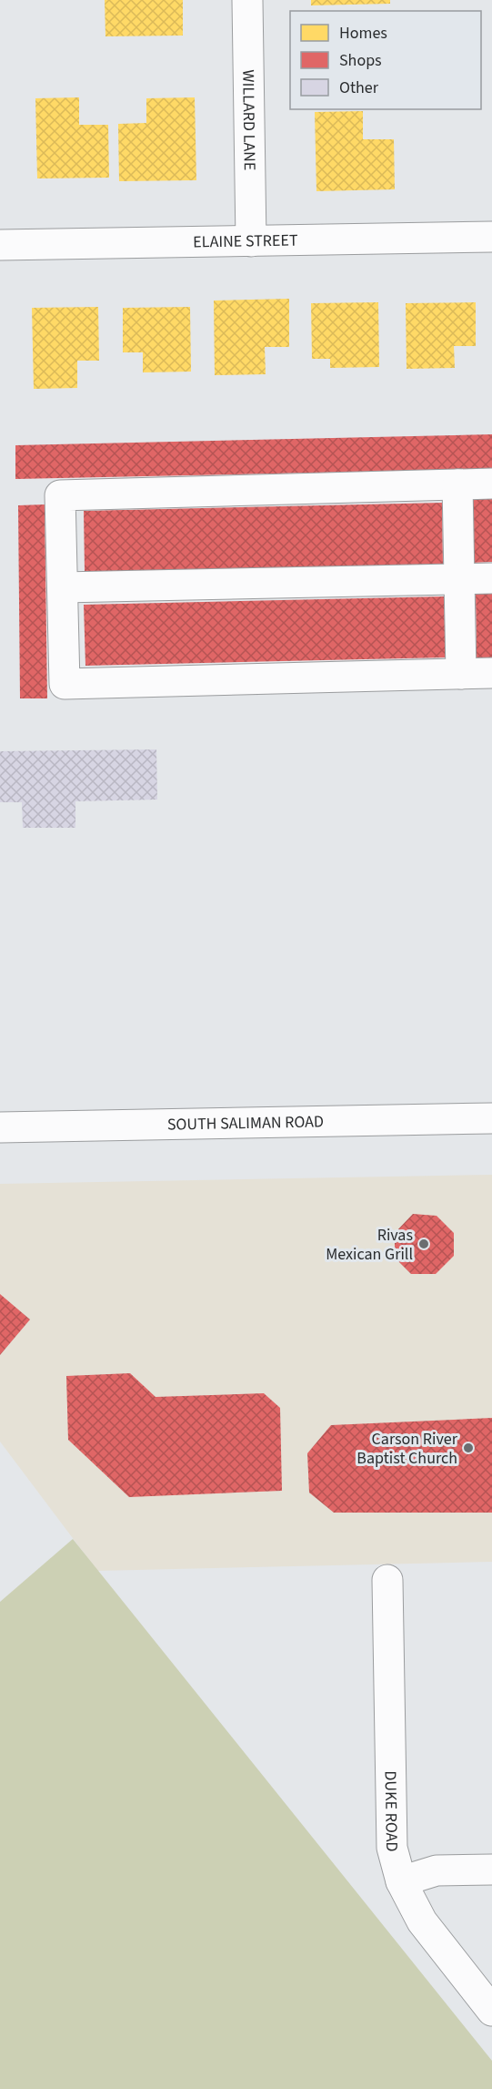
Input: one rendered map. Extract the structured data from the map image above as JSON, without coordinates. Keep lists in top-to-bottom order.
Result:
{
  "streets": {
    "street": [
      "WILLARD LANE",
      "ELAINE STREET",
      "SOUTH SALIMAN ROAD",
      "DUKE ROAD"
    ]
  },
  "crossings": [
    ["WILLARD LANE", "ELAINE STREET"]
  ],
  "places": ["Rivas Mexican Grill", "Carson River Baptist Church"],
  "legend": ["Homes", "Shops", "Other"]
}
